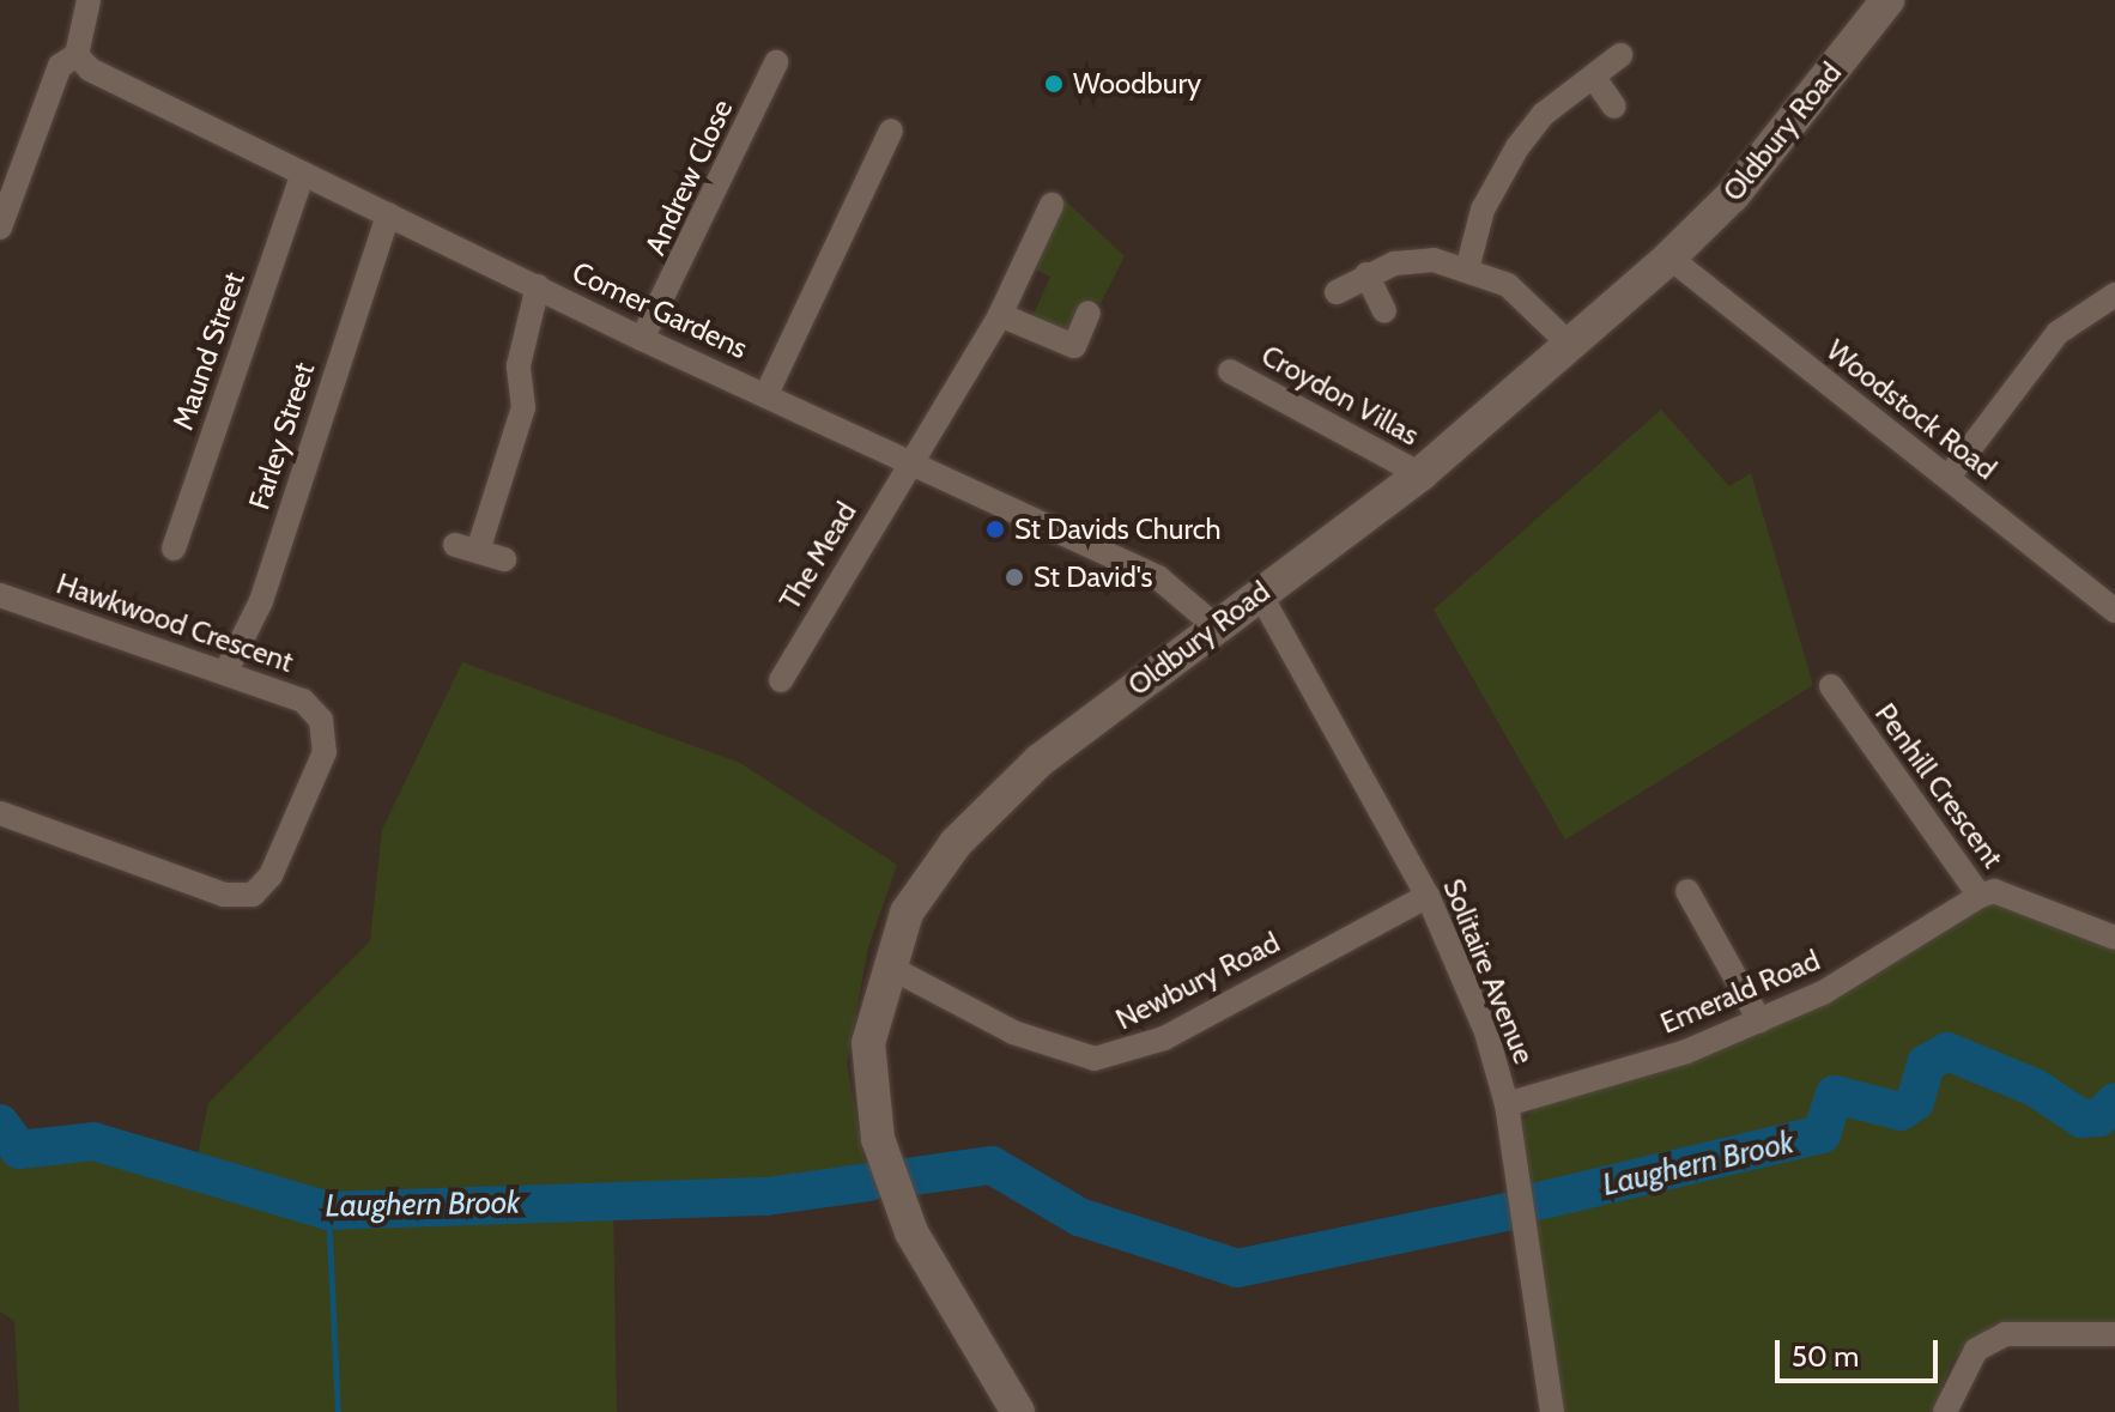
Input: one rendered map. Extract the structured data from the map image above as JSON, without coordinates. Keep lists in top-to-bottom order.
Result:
{
  "streets": {
    "street": [
      "Oldbury Road",
      "Andrew Close",
      "Comer Gardens",
      "Maund Street",
      "Croydon Villas",
      "Woodstock Road",
      "Farley Street",
      "The Mead",
      "Hawkwood Crescent",
      "Penhill Crescent",
      "Solitaire Avenue",
      "Newbury Road",
      "Emerald Road"
    ]
  },
  "crossings": [
    ["Oldbury Road", "Comer Gardens"],
    ["Oldbury Road", "Croydon Villas"],
    ["Oldbury Road", "Woodstock Road"],
    ["Oldbury Road", "Solitaire Avenue"],
    ["Oldbury Road", "Newbury Road"],
    ["Andrew Close", "Comer Gardens"],
    ["Comer Gardens", "Maund Street"],
    ["Comer Gardens", "Farley Street"],
    ["Comer Gardens", "The Mead"],
    ["Farley Street", "Hawkwood Crescent"],
    ["Penhill Crescent", "Emerald Road"],
    ["Solitaire Avenue", "Newbury Road"],
    ["Solitaire Avenue", "Emerald Road"]
  ],
  "water": ["Laughern Brook"],
  "places": ["Woodbury", "St Davids Church", "St David's"],
  "scale_bar": "50 m"
}
